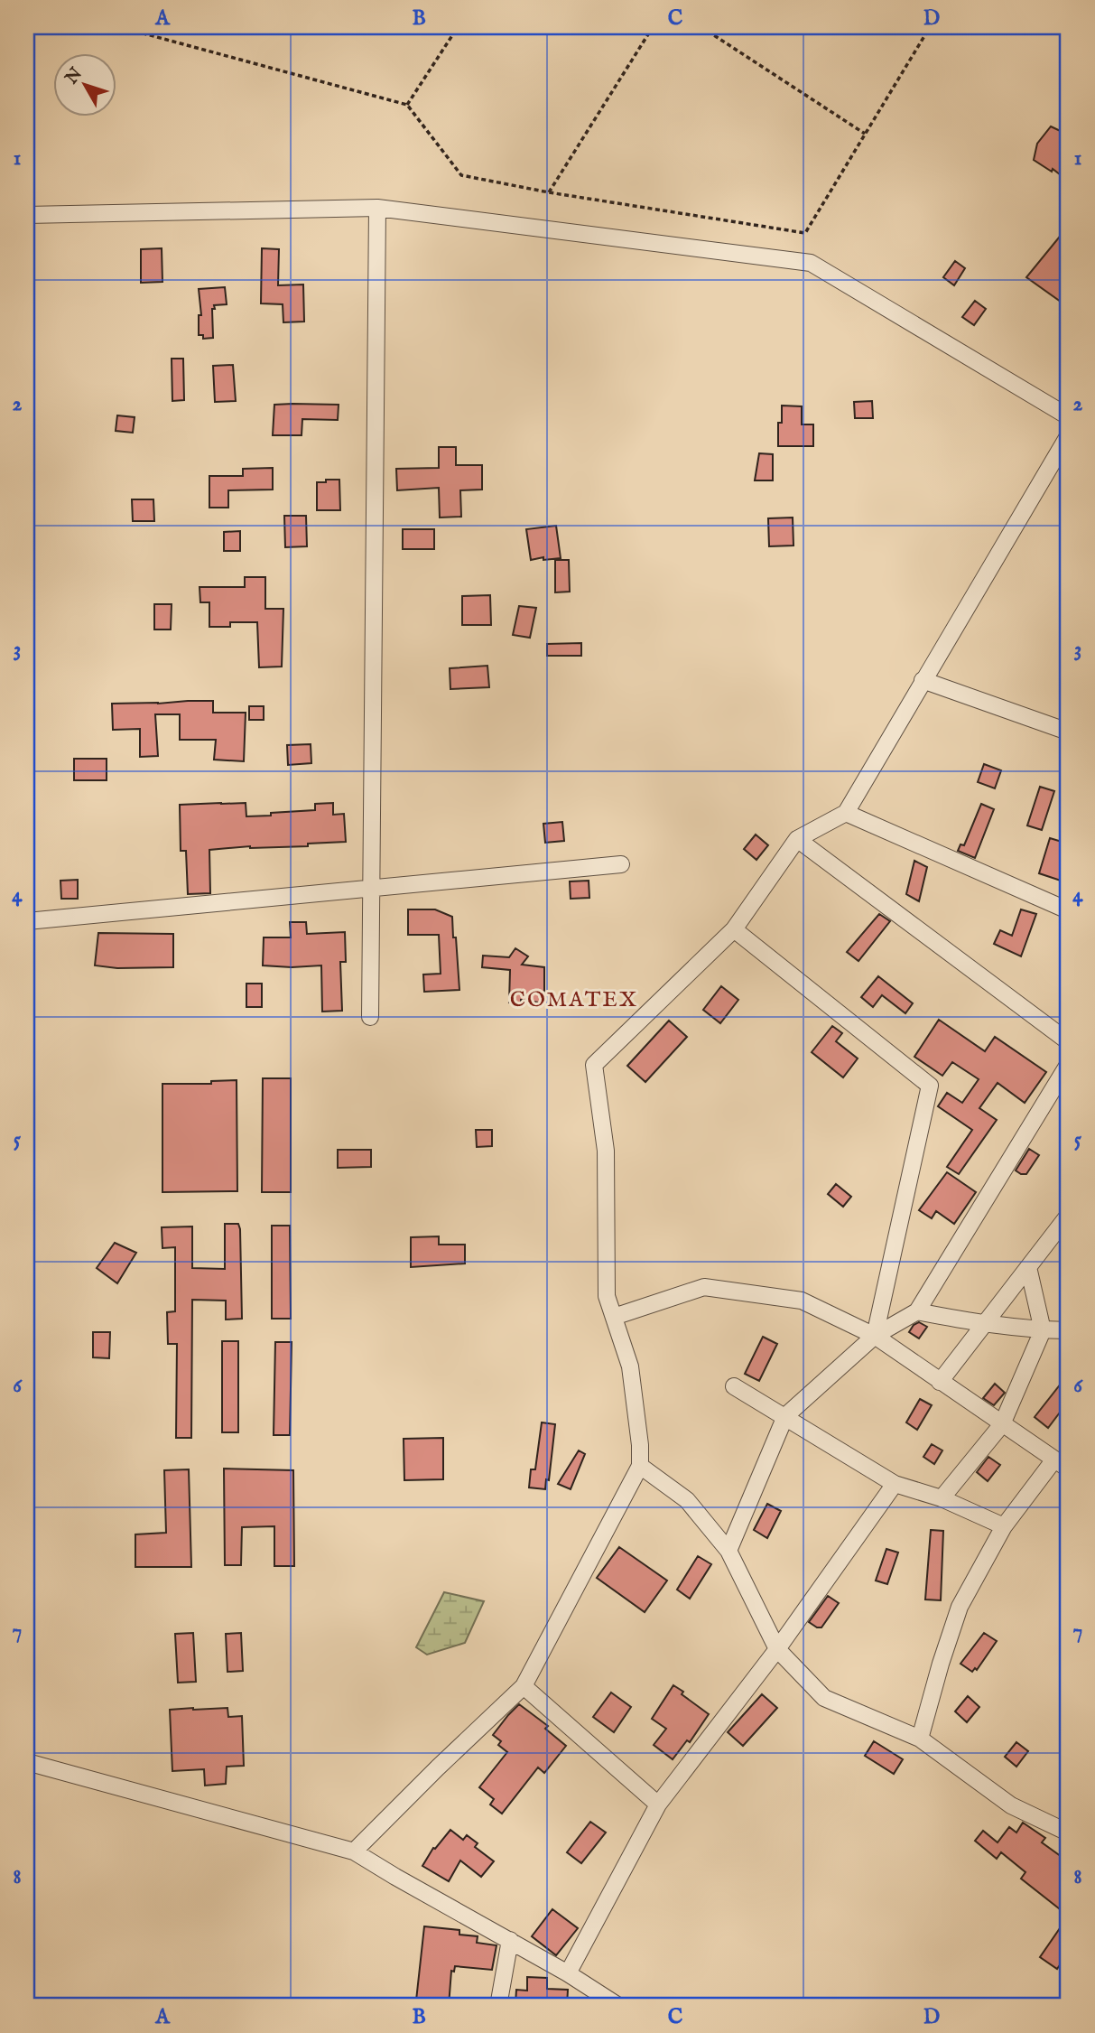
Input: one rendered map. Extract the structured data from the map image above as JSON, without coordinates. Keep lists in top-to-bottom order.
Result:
{
  "districts": ["COMATEX"],
  "north": "top left",
  "grid": {
    "columns": [
      "A",
      "B",
      "C",
      "D"
    ],
    "rows": [
      "1",
      "2",
      "3",
      "4",
      "5",
      "6",
      "7",
      "8"
    ]
  }
}
